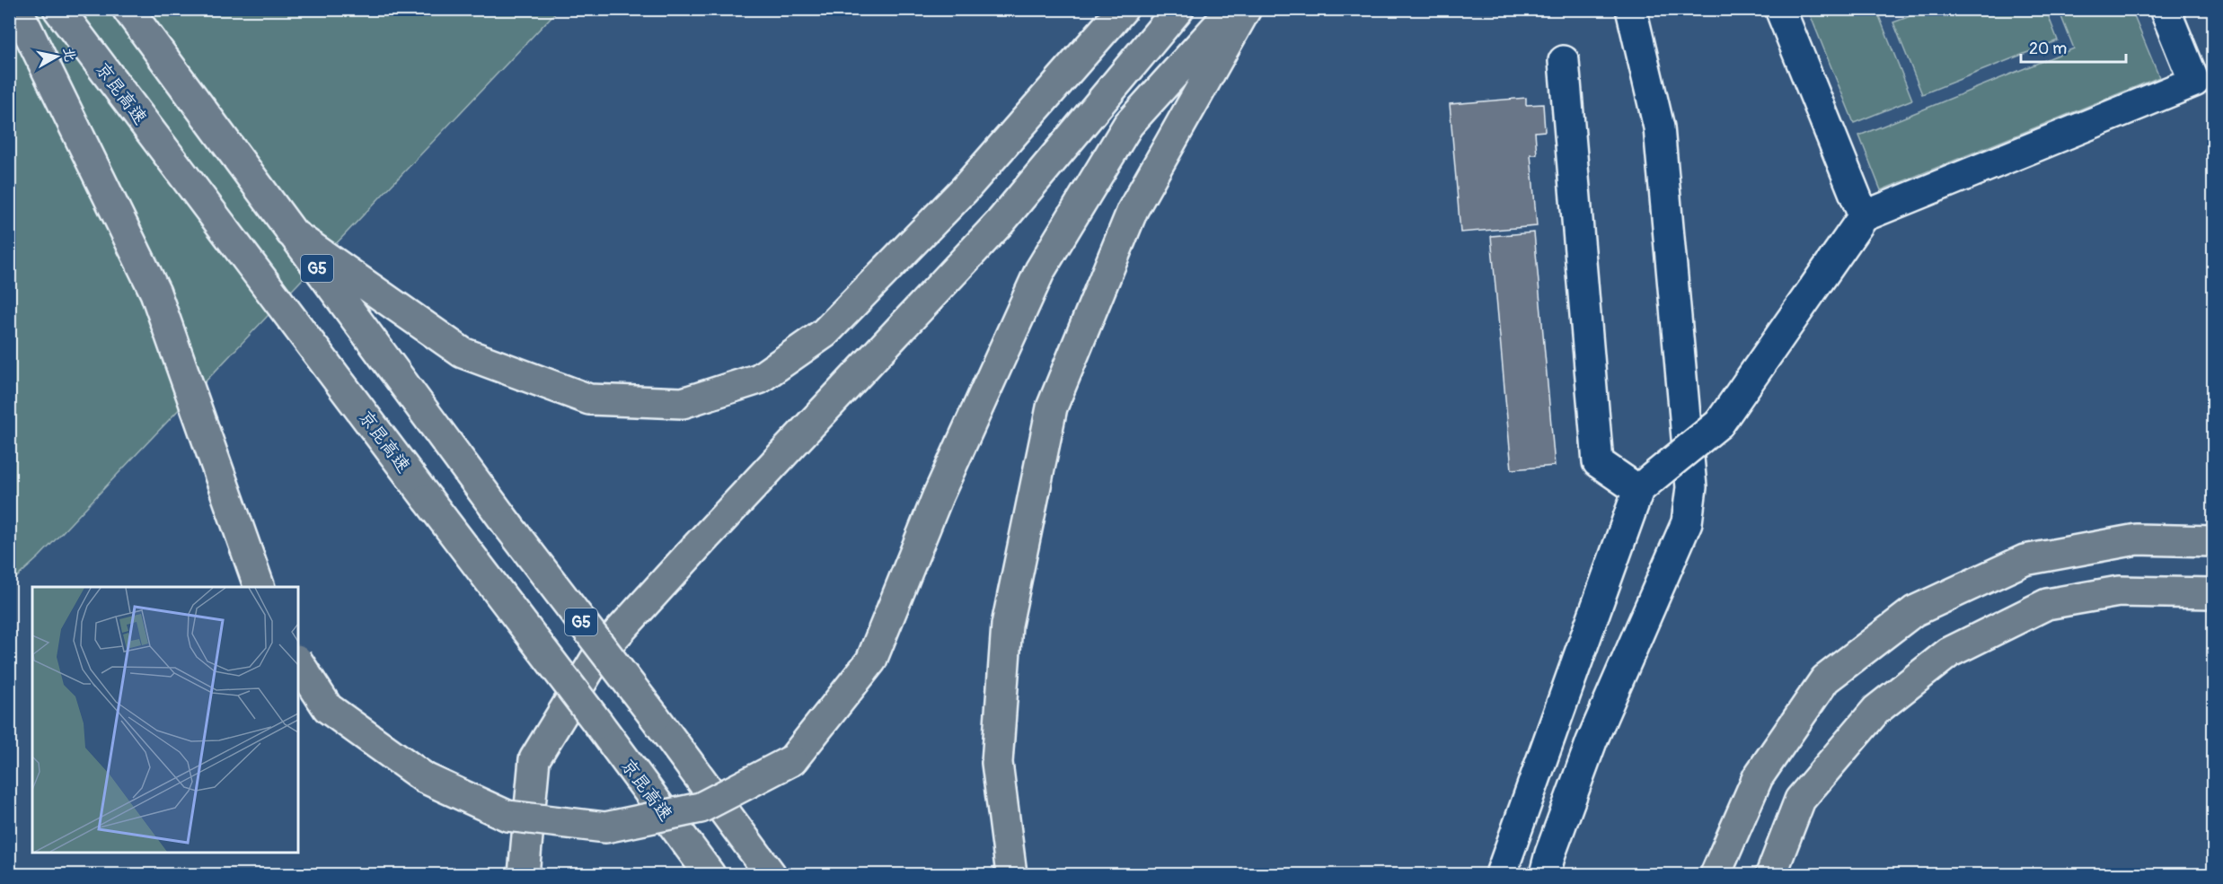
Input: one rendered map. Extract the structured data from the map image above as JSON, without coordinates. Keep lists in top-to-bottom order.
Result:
{
  "streets": {
    "main road": ["京昆高速", "G5"]
  },
  "scale_bar": "20 m",
  "north": "right"
}
